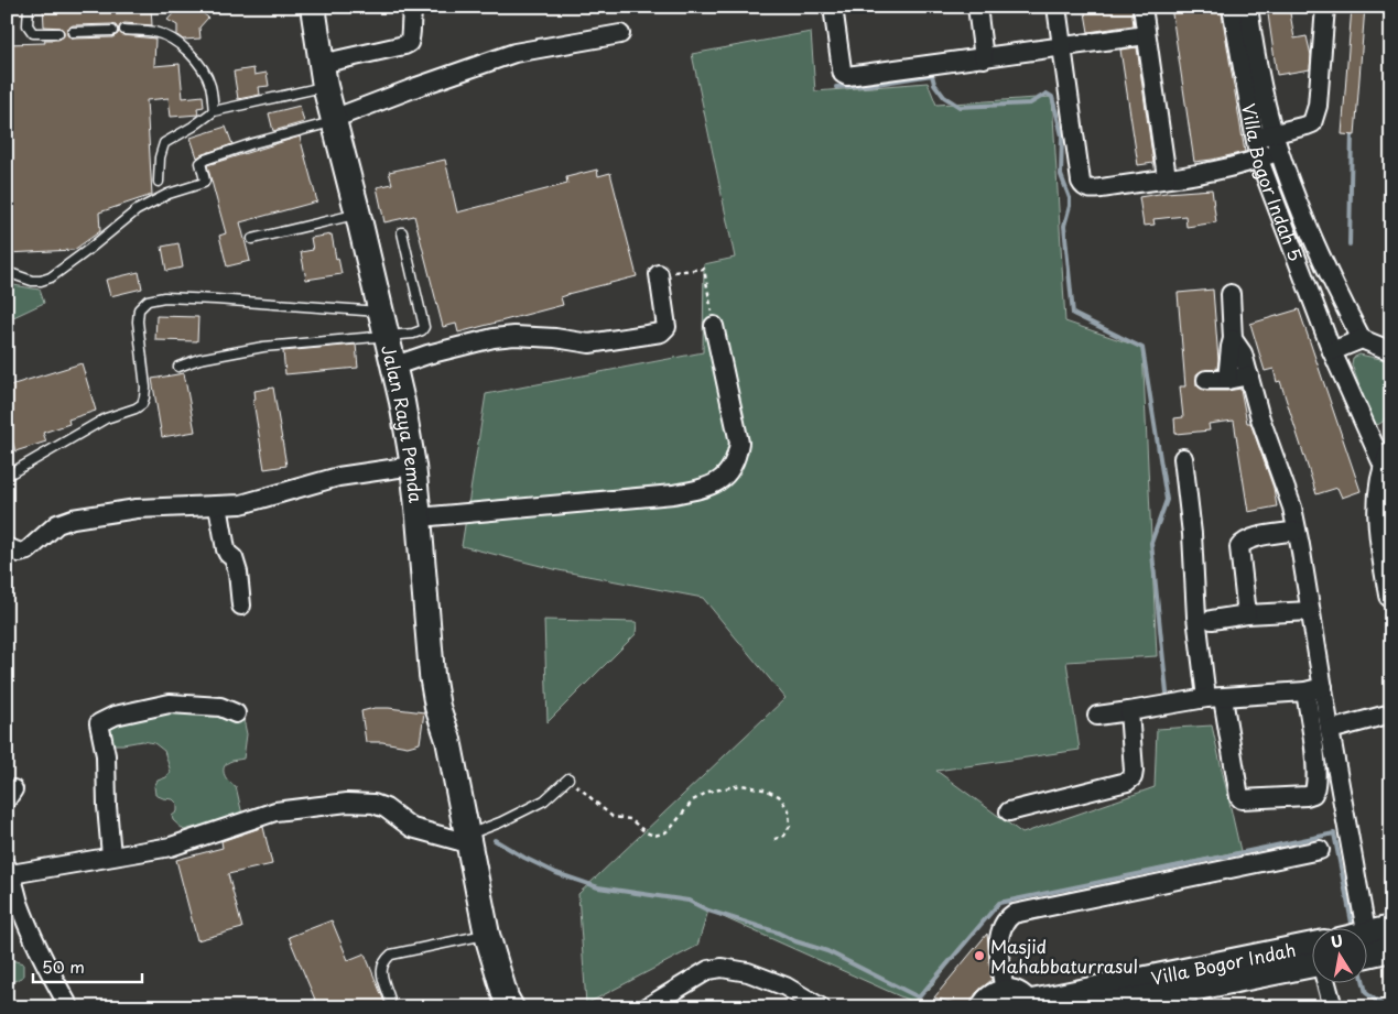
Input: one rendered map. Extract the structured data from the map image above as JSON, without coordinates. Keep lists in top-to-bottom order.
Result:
{
  "streets": {
    "main road": ["Jalan Raya Pemda", "Villa Bogor Indah"],
    "street": ["Villa Bogor Indah 5"]
  },
  "places": ["Masjid Mahabbaturrasul"],
  "scale_bar": "50 m",
  "north": "top"
}
